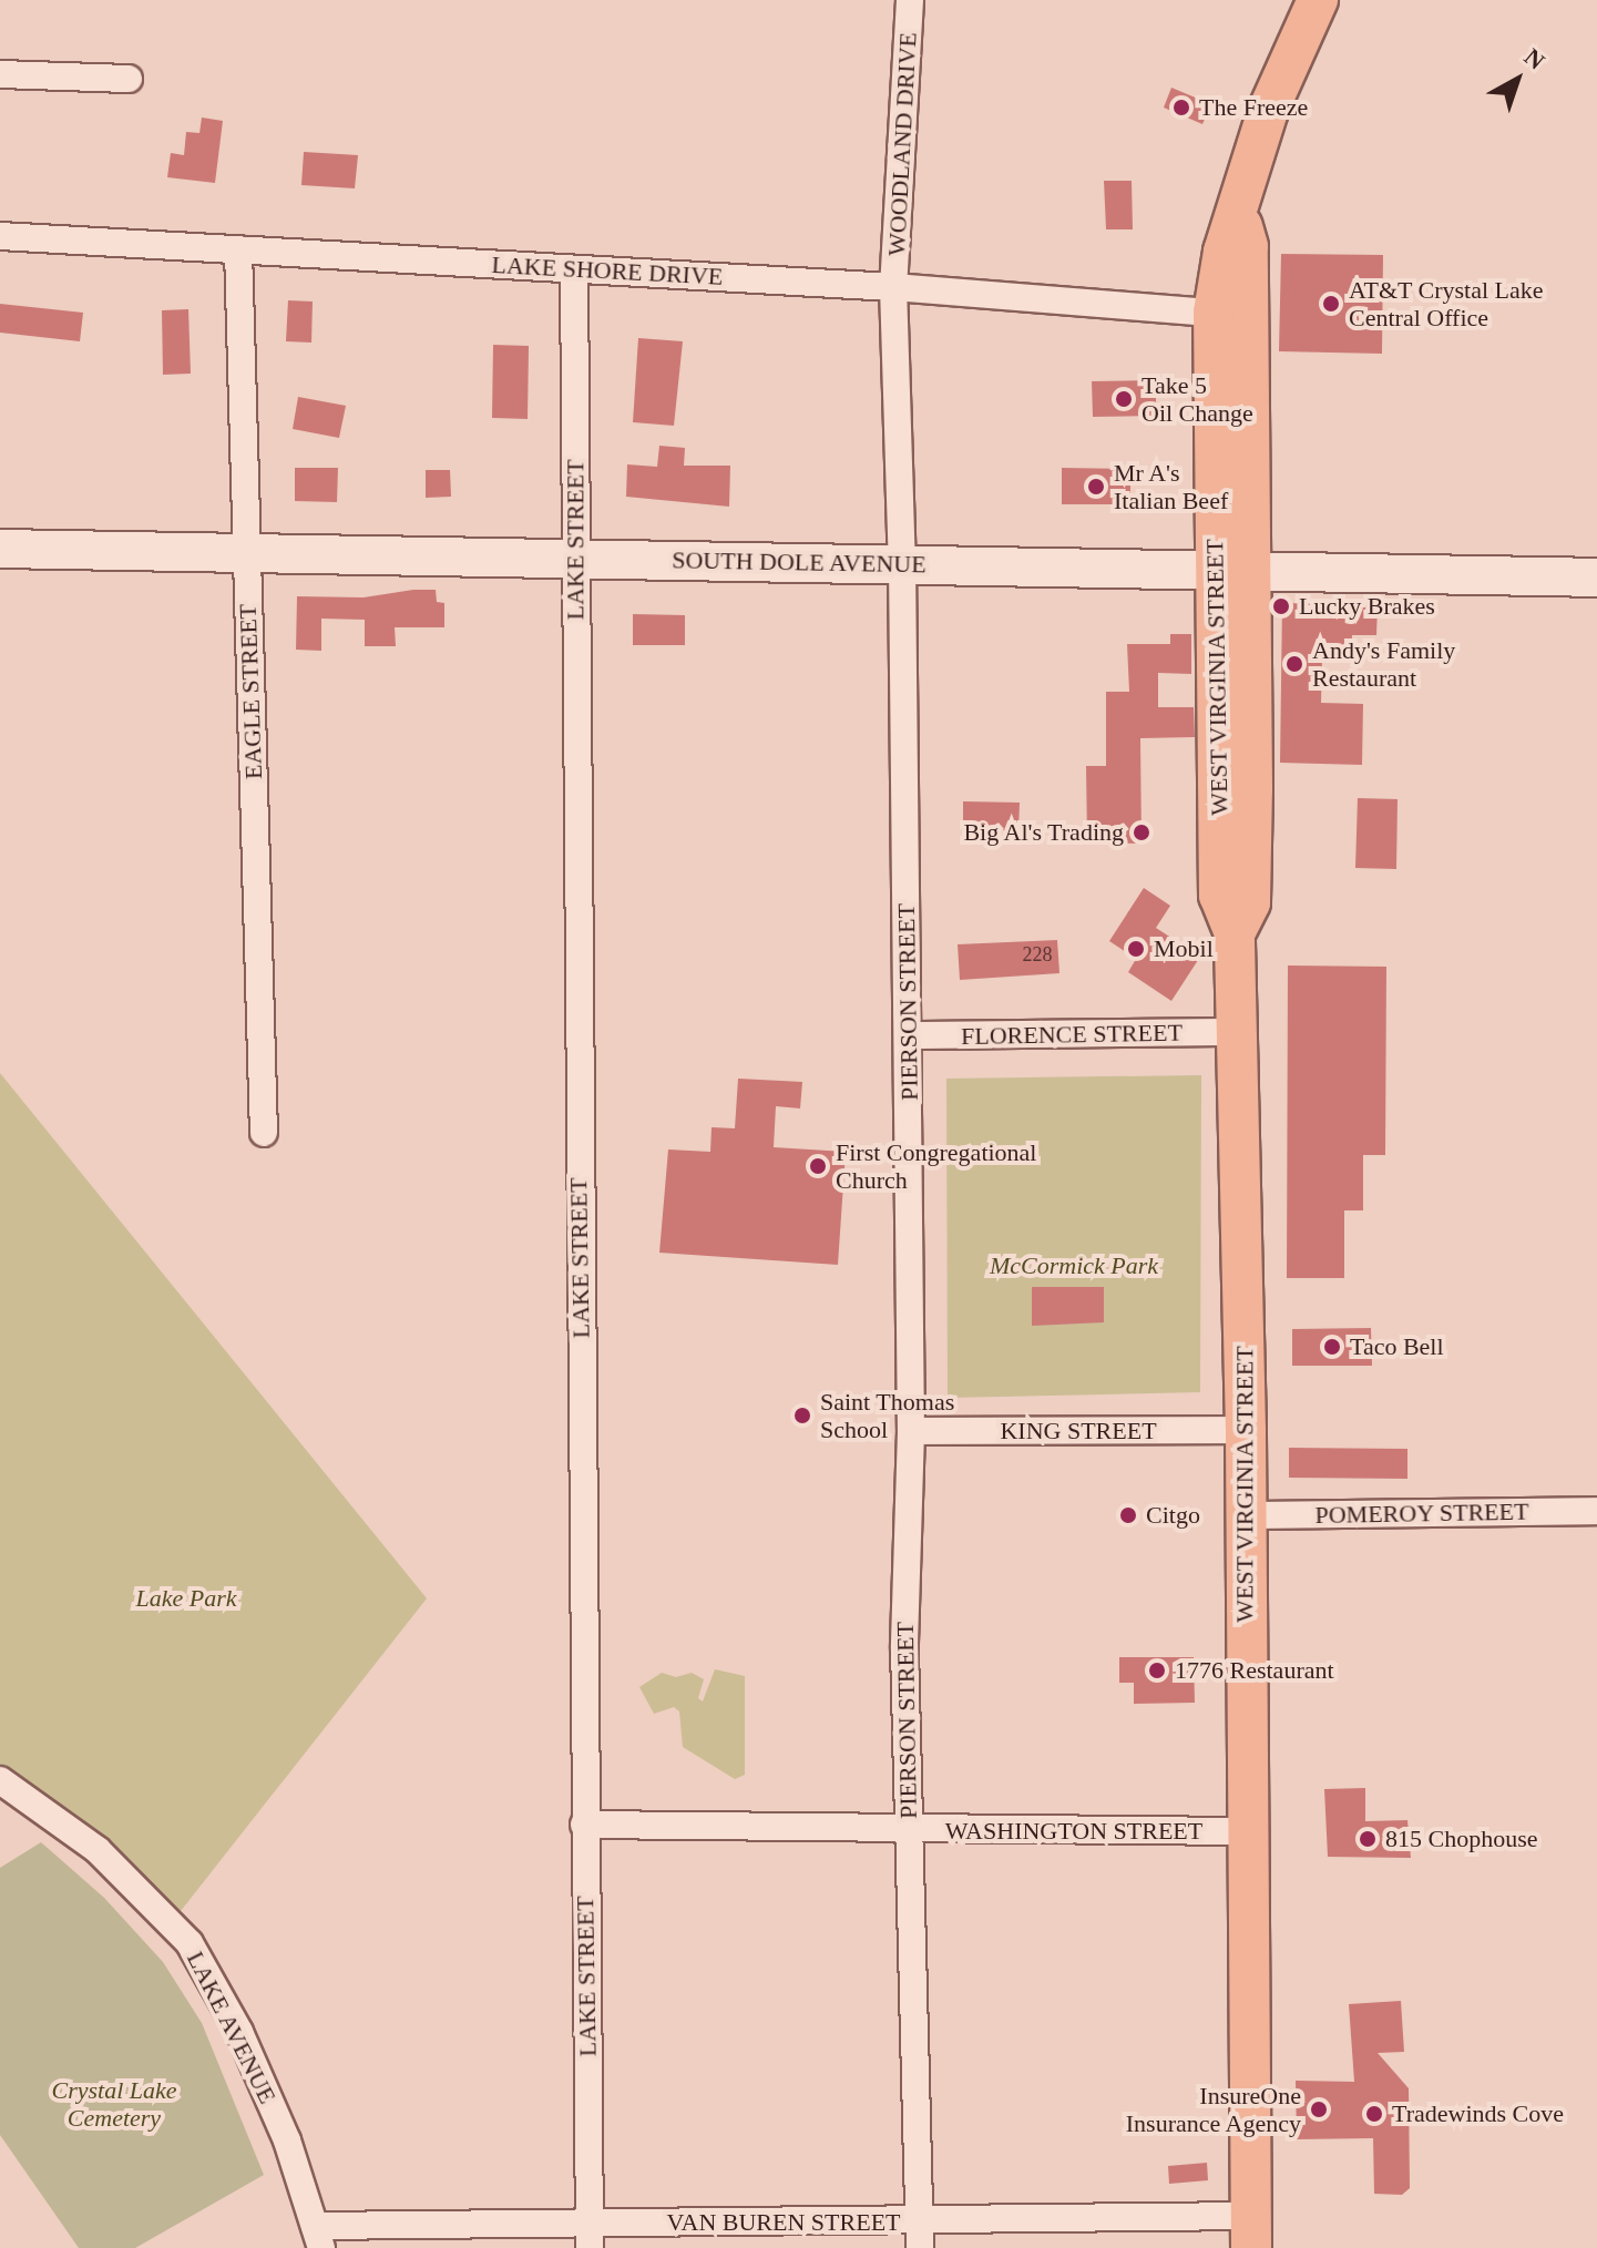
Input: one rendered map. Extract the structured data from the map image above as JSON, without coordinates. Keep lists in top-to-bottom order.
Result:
{
  "streets": {
    "main road": ["WEST VIRGINIA STREET"],
    "street": [
      "WOODLAND DRIVE",
      "LAKE SHORE DRIVE",
      "LAKE STREET",
      "SOUTH DOLE AVENUE",
      "EAGLE STREET",
      "PIERSON STREET",
      "FLORENCE STREET",
      "KING STREET",
      "POMEROY STREET",
      "WASHINGTON STREET",
      "LAKE AVENUE",
      "VAN BUREN STREET"
    ]
  },
  "crossings": [
    ["WOODLAND DRIVE", "LAKE SHORE DRIVE"],
    ["WOODLAND DRIVE", "PIERSON STREET"],
    ["LAKE SHORE DRIVE", "LAKE STREET"],
    ["LAKE SHORE DRIVE", "WEST VIRGINIA STREET"],
    ["LAKE SHORE DRIVE", "EAGLE STREET"],
    ["LAKE SHORE DRIVE", "PIERSON STREET"],
    ["LAKE STREET", "SOUTH DOLE AVENUE"],
    ["LAKE STREET", "WASHINGTON STREET"],
    ["LAKE STREET", "VAN BUREN STREET"],
    ["SOUTH DOLE AVENUE", "WEST VIRGINIA STREET"],
    ["SOUTH DOLE AVENUE", "EAGLE STREET"],
    ["SOUTH DOLE AVENUE", "PIERSON STREET"],
    ["WEST VIRGINIA STREET", "FLORENCE STREET"],
    ["WEST VIRGINIA STREET", "KING STREET"],
    ["WEST VIRGINIA STREET", "POMEROY STREET"],
    ["WEST VIRGINIA STREET", "WASHINGTON STREET"],
    ["WEST VIRGINIA STREET", "VAN BUREN STREET"],
    ["PIERSON STREET", "FLORENCE STREET"],
    ["PIERSON STREET", "KING STREET"],
    ["PIERSON STREET", "WASHINGTON STREET"],
    ["PIERSON STREET", "VAN BUREN STREET"],
    ["LAKE AVENUE", "VAN BUREN STREET"]
  ],
  "parks": ["McCormick Park", "Lake Park", "Crystal Lake Cemetery"],
  "places": [
    "The Freeze",
    "AT&T Crystal Lake Central Office",
    "Take 5 Oil Change",
    "Mr A's Italian Beef",
    "Lucky Brakes",
    "Andy's Family Restaurant",
    "Big Al's Trading",
    "Mobil",
    "First Congregational Church",
    "Taco Bell",
    "Saint Thomas School",
    "Citgo",
    "1776 Restaurant",
    "815 Chophouse",
    "InsureOne Insurance Agency",
    "Tradewinds Cove"
  ],
  "house_numbers": ["228"],
  "north": "top right"
}
